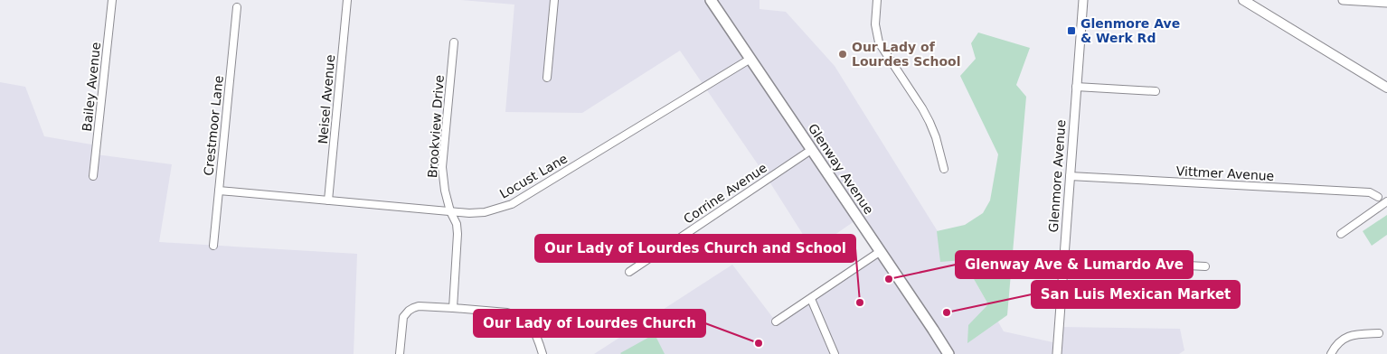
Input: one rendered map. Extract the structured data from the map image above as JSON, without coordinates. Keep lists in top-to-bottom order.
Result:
{
  "streets": {
    "main road": ["Glenway Avenue"],
    "street": [
      "Bailey Avenue",
      "Neisel Avenue",
      "Crestmoor Lane",
      "Brookview Drive",
      "Vittmer Avenue",
      "Locust Lane",
      "Glenmore Avenue",
      "Corrine Avenue"
    ]
  },
  "crossings": [
    ["Neisel Avenue", "Locust Lane"],
    ["Crestmoor Lane", "Locust Lane"],
    ["Brookview Drive", "Locust Lane"],
    ["Glenway Avenue", "Locust Lane"],
    ["Glenway Avenue", "Corrine Avenue"],
    ["Vittmer Avenue", "Glenmore Avenue"]
  ],
  "places": {
    "transit": ["Glenmore Ave & Werk Rd"],
    "other": [
      "Our Lady of Lourdes School",
      "Glenway Ave & Lumardo Ave",
      "Our Lady of Lourdes Church and School",
      "San Luis Mexican Market",
      "Our Lady of Lourdes Church"
    ]
  }
}
